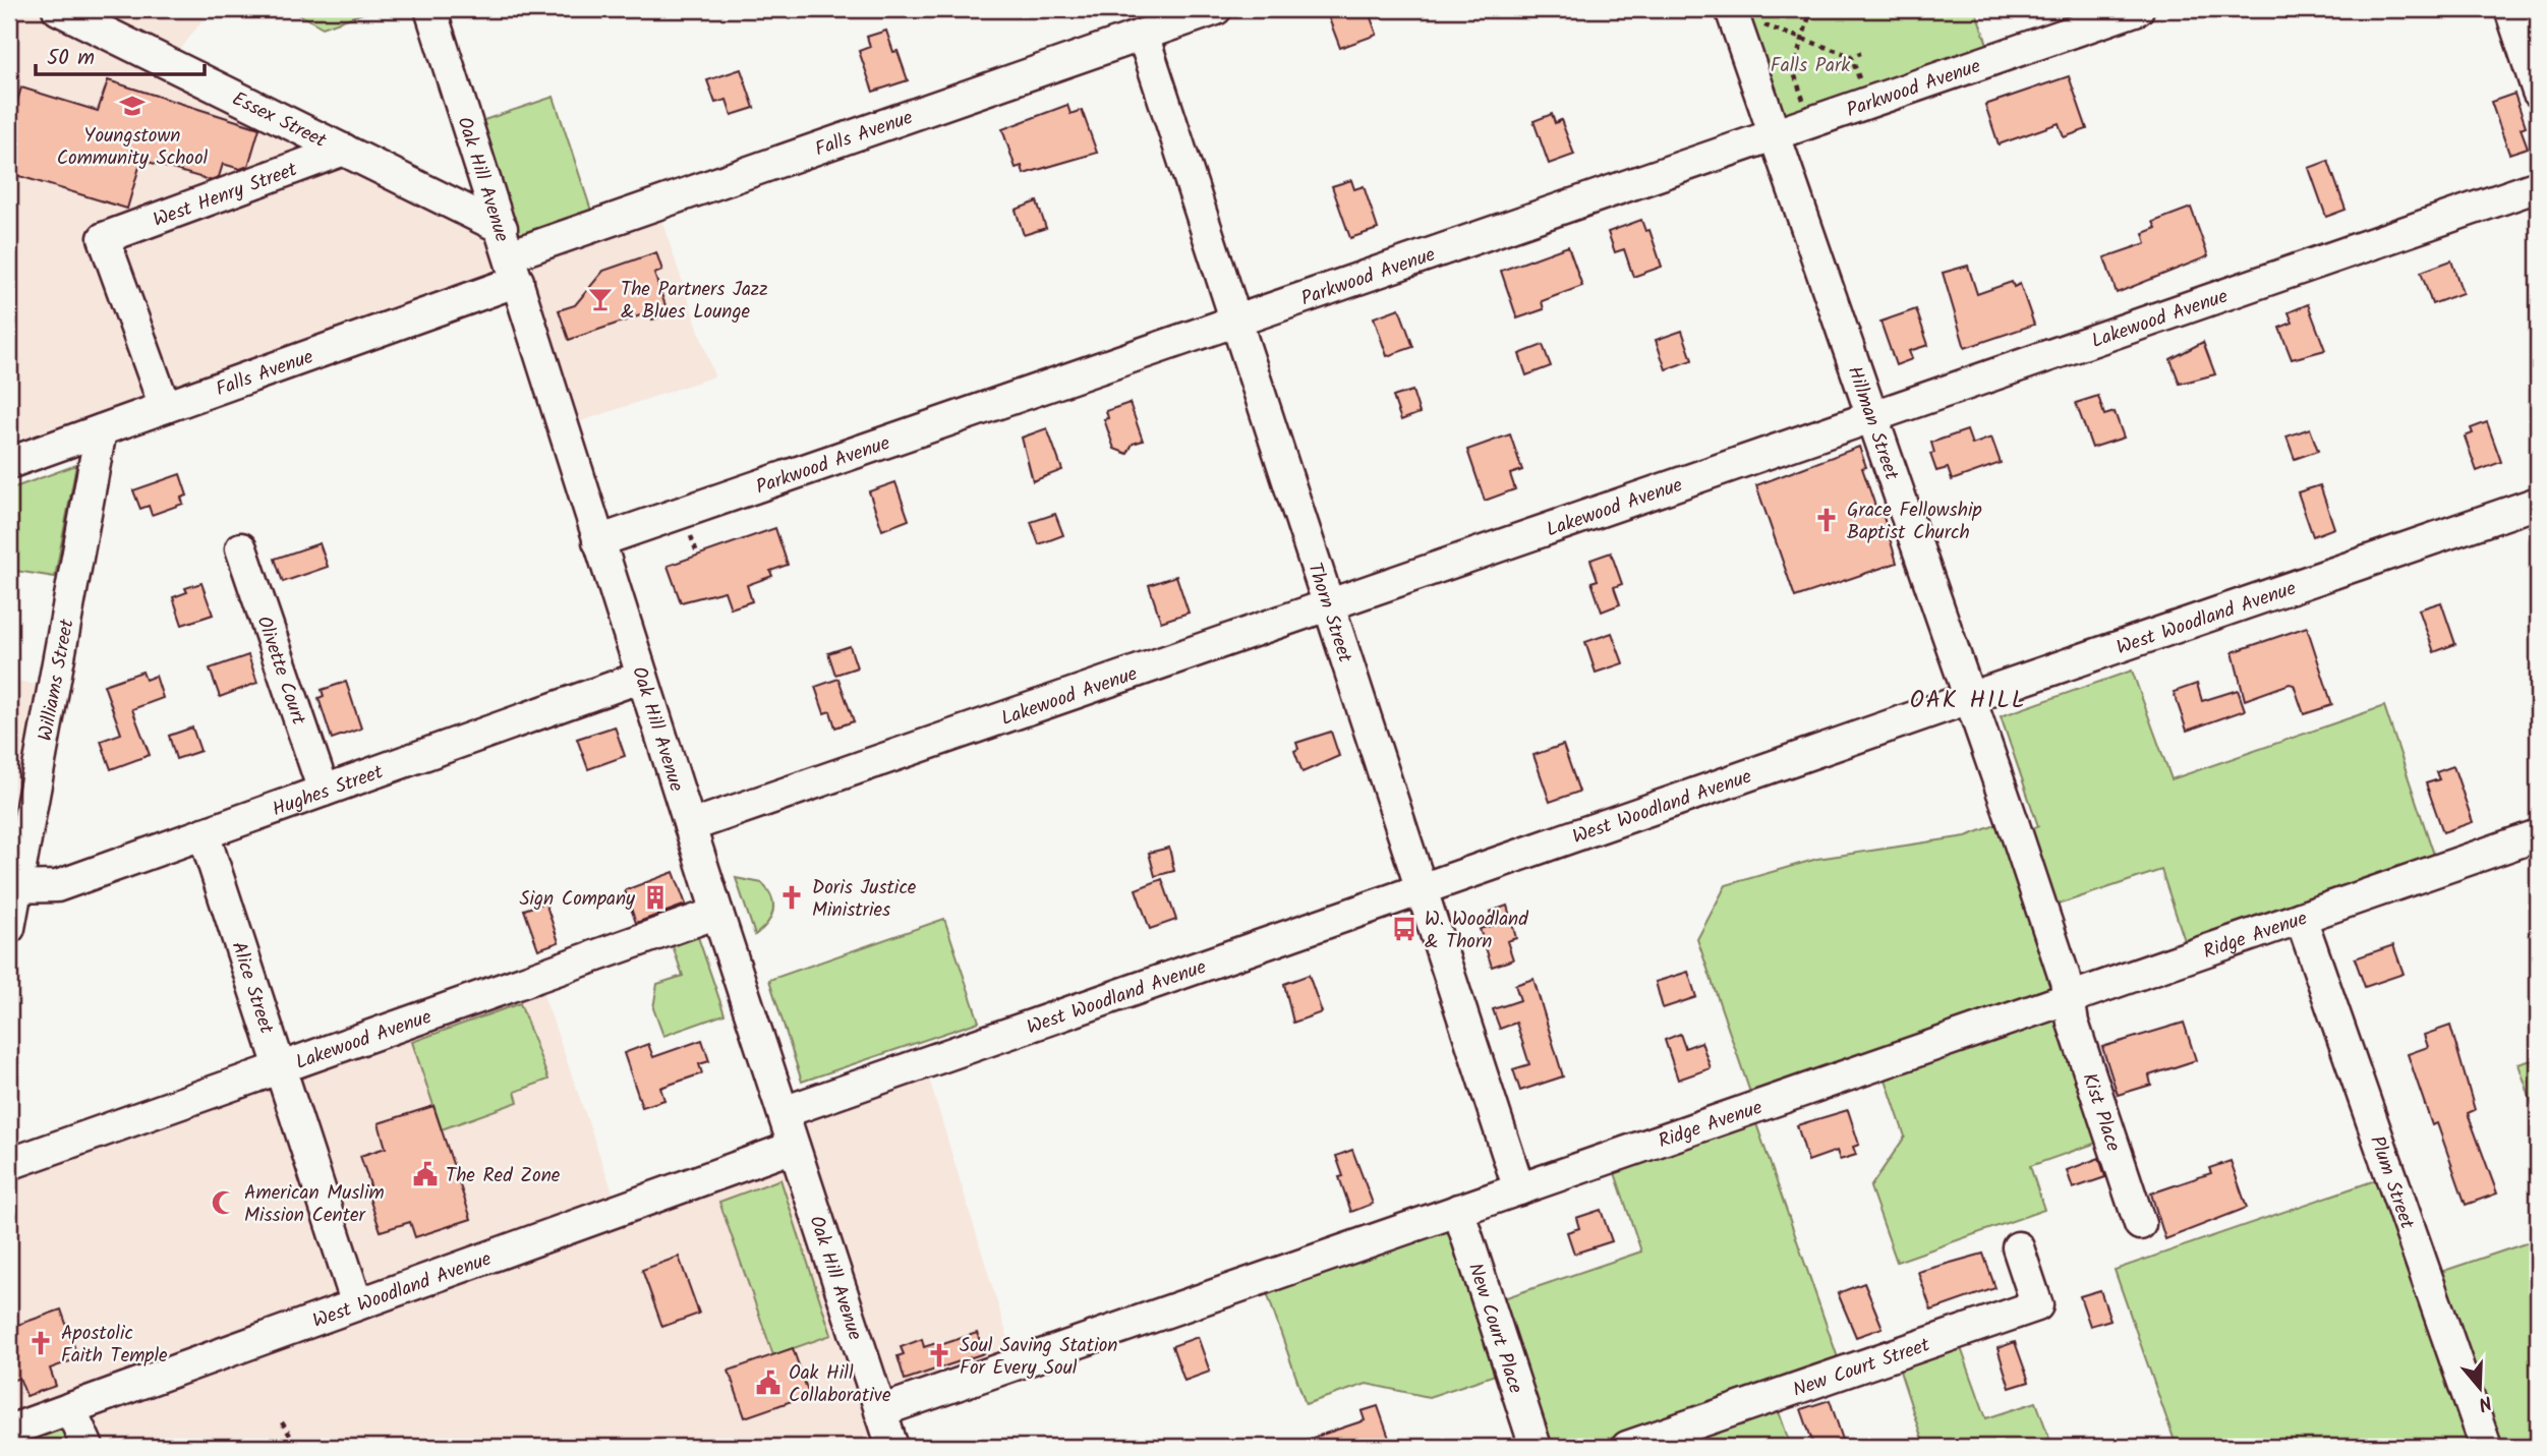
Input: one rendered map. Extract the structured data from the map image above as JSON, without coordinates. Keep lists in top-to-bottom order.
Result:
{
  "streets": {
    "street": [
      "Parkwood Avenue",
      "Essex Street",
      "Falls Avenue",
      "Oak Hill Avenue",
      "West Henry Street",
      "Lakewood Avenue",
      "Hillman Street",
      "Thorn Street",
      "West Woodland Avenue",
      "Olivette Court",
      "Williams Street",
      "Hughes Street",
      "Ridge Avenue",
      "Alice Street",
      "Kist Place",
      "Plum Street",
      "New Court Place",
      "New Court Street"
    ]
  },
  "crossings": [
    ["Parkwood Avenue", "Oak Hill Avenue"],
    ["Parkwood Avenue", "Hillman Street"],
    ["Parkwood Avenue", "Thorn Street"],
    ["Essex Street", "Falls Avenue"],
    ["Essex Street", "Oak Hill Avenue"],
    ["Essex Street", "West Henry Street"],
    ["Falls Avenue", "Oak Hill Avenue"],
    ["Falls Avenue", "West Henry Street"],
    ["Falls Avenue", "Thorn Street"],
    ["Falls Avenue", "Williams Street"],
    ["Oak Hill Avenue", "Lakewood Avenue"],
    ["Oak Hill Avenue", "West Woodland Avenue"],
    ["Oak Hill Avenue", "Hughes Street"],
    ["Oak Hill Avenue", "Ridge Avenue"],
    ["Lakewood Avenue", "Hillman Street"],
    ["Lakewood Avenue", "Thorn Street"],
    ["Lakewood Avenue", "Alice Street"],
    ["Hillman Street", "West Woodland Avenue"],
    ["Hillman Street", "Ridge Avenue"],
    ["Hillman Street", "Kist Place"],
    ["Thorn Street", "West Woodland Avenue"],
    ["Thorn Street", "Ridge Avenue"],
    ["West Woodland Avenue", "Alice Street"],
    ["Olivette Court", "Hughes Street"],
    ["Williams Street", "Hughes Street"],
    ["Hughes Street", "Alice Street"],
    ["Ridge Avenue", "Kist Place"],
    ["Ridge Avenue", "Plum Street"],
    ["Ridge Avenue", "New Court Place"]
  ],
  "districts": ["OAK HILL"],
  "parks": ["Falls Park"],
  "places": {
    "school or university": ["Youngstown Community School"],
    "bar": ["The Partners Jazz & Blues Lounge"],
    "church": [
      "Grace Fellowship Baptist Church",
      "Doris Justice Ministries",
      "Apostolic Faith Temple",
      "Soul Saving Station For Every Soul"
    ],
    "building": ["Sign Company"],
    "bus stop": ["W. Woodland & Thorn"],
    "public building": ["The Red Zone", "Oak Hill Collaborative"],
    "mosque": ["American Muslim Mission Center"]
  },
  "scale_bar": "50 m",
  "north": "bottom"
}
